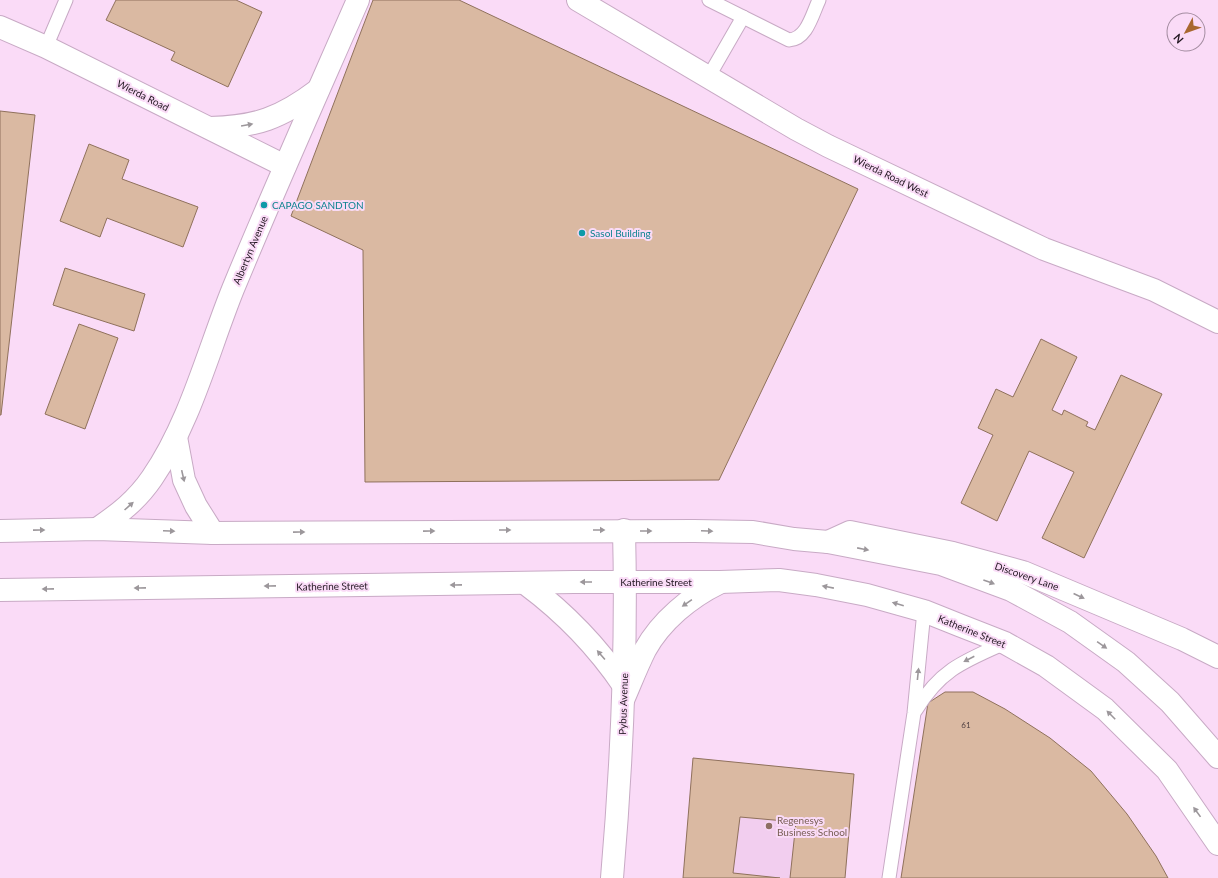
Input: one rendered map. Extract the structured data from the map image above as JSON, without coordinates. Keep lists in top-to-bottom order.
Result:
{
  "streets": {
    "main road": [
      "Wierda Road",
      "Wierda Road West",
      "Albertyn Avenue",
      "Discovery Lane",
      "Katherine Street",
      "Pybus Avenue"
    ]
  },
  "crossings": [
    ["Wierda Road", "Albertyn Avenue"],
    ["Katherine Street", "Pybus Avenue"]
  ],
  "places": ["CAPAGO SANDTON", "Sasol Building", "Regenesys Business School"],
  "house_numbers": ["61"],
  "north": "bottom left"
}
